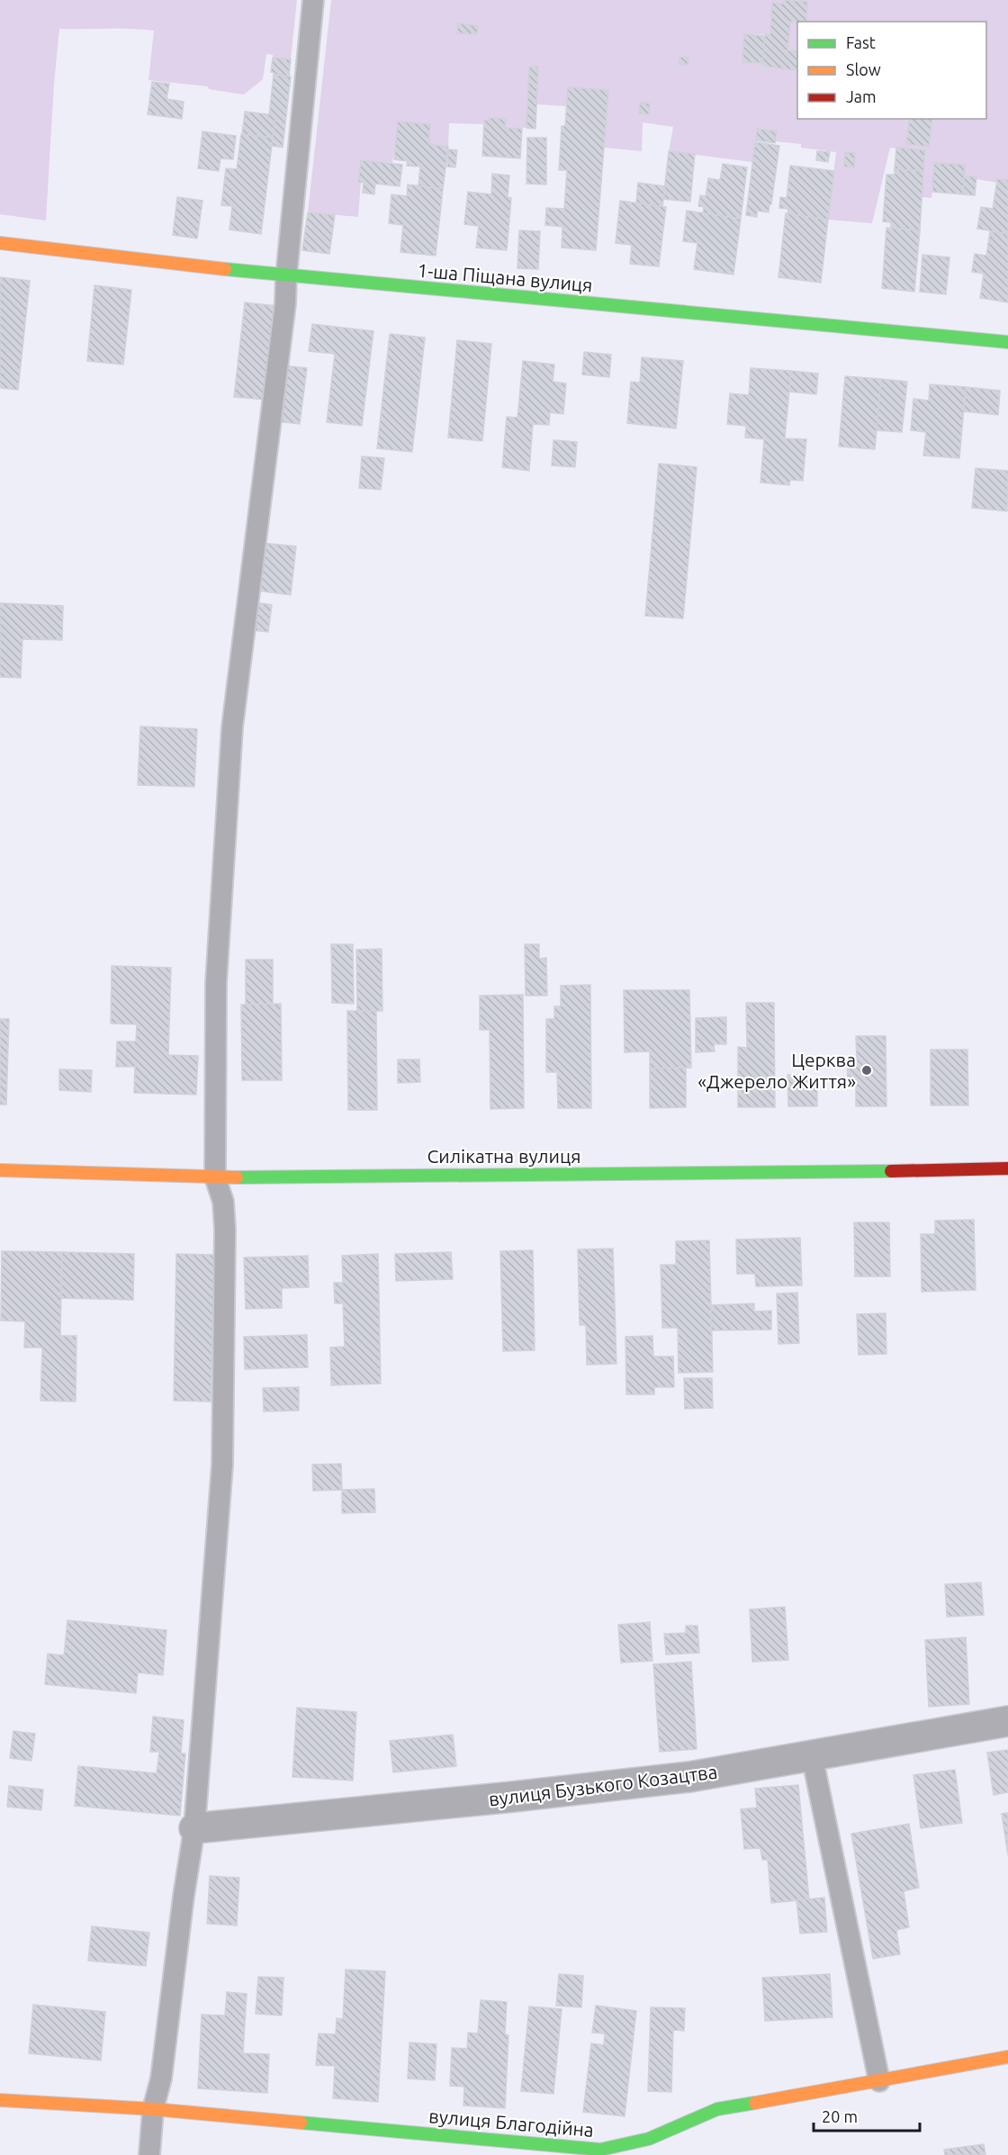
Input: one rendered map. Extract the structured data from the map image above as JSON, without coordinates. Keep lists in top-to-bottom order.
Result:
{
  "streets": {
    "street": [
      "1-ша Піщана вулиця",
      "Силікатна вулиця",
      "вулиця Бузького Козацтва",
      "вулиця Благодійна"
    ]
  },
  "places": ["Церква «Джерело Життя»"],
  "legend": ["Fast", "Slow", "Jam"],
  "scale_bar": "20 m"
}
